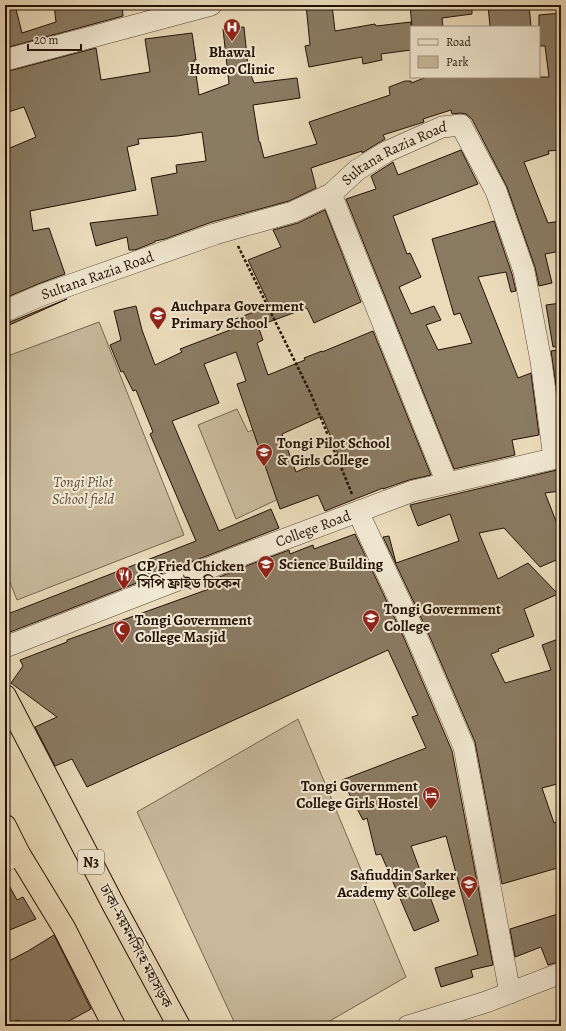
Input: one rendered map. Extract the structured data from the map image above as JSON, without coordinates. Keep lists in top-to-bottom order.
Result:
{
  "streets": {
    "highway": ["N3", "ঢাকা-ময়মনসিংহ মহাসড়ক"],
    "street": ["Sultana Razia Road", "College Road"]
  },
  "crossings": [
    ["Sultana Razia Road", "College Road"]
  ],
  "parks": ["Tongi Pilot School field"],
  "places": {
    "hospital": ["Bhawal Homeo Clinic"],
    "school or university": [
      "Auchpara Goverment Primary School",
      "Tongi Pilot School & Girls College",
      "Science Building",
      "Tongi Government College",
      "Safiuddin Sarker Academy & College"
    ],
    "restaurant": ["CP Fried Chicken সিপি ফ্রাইড চিকেন"],
    "mosque": ["Tongi Government College Masjid"],
    "hotel": ["Tongi Government College Girls Hostel"]
  },
  "legend": ["Road", "Park"],
  "scale_bar": "20 m"
}
